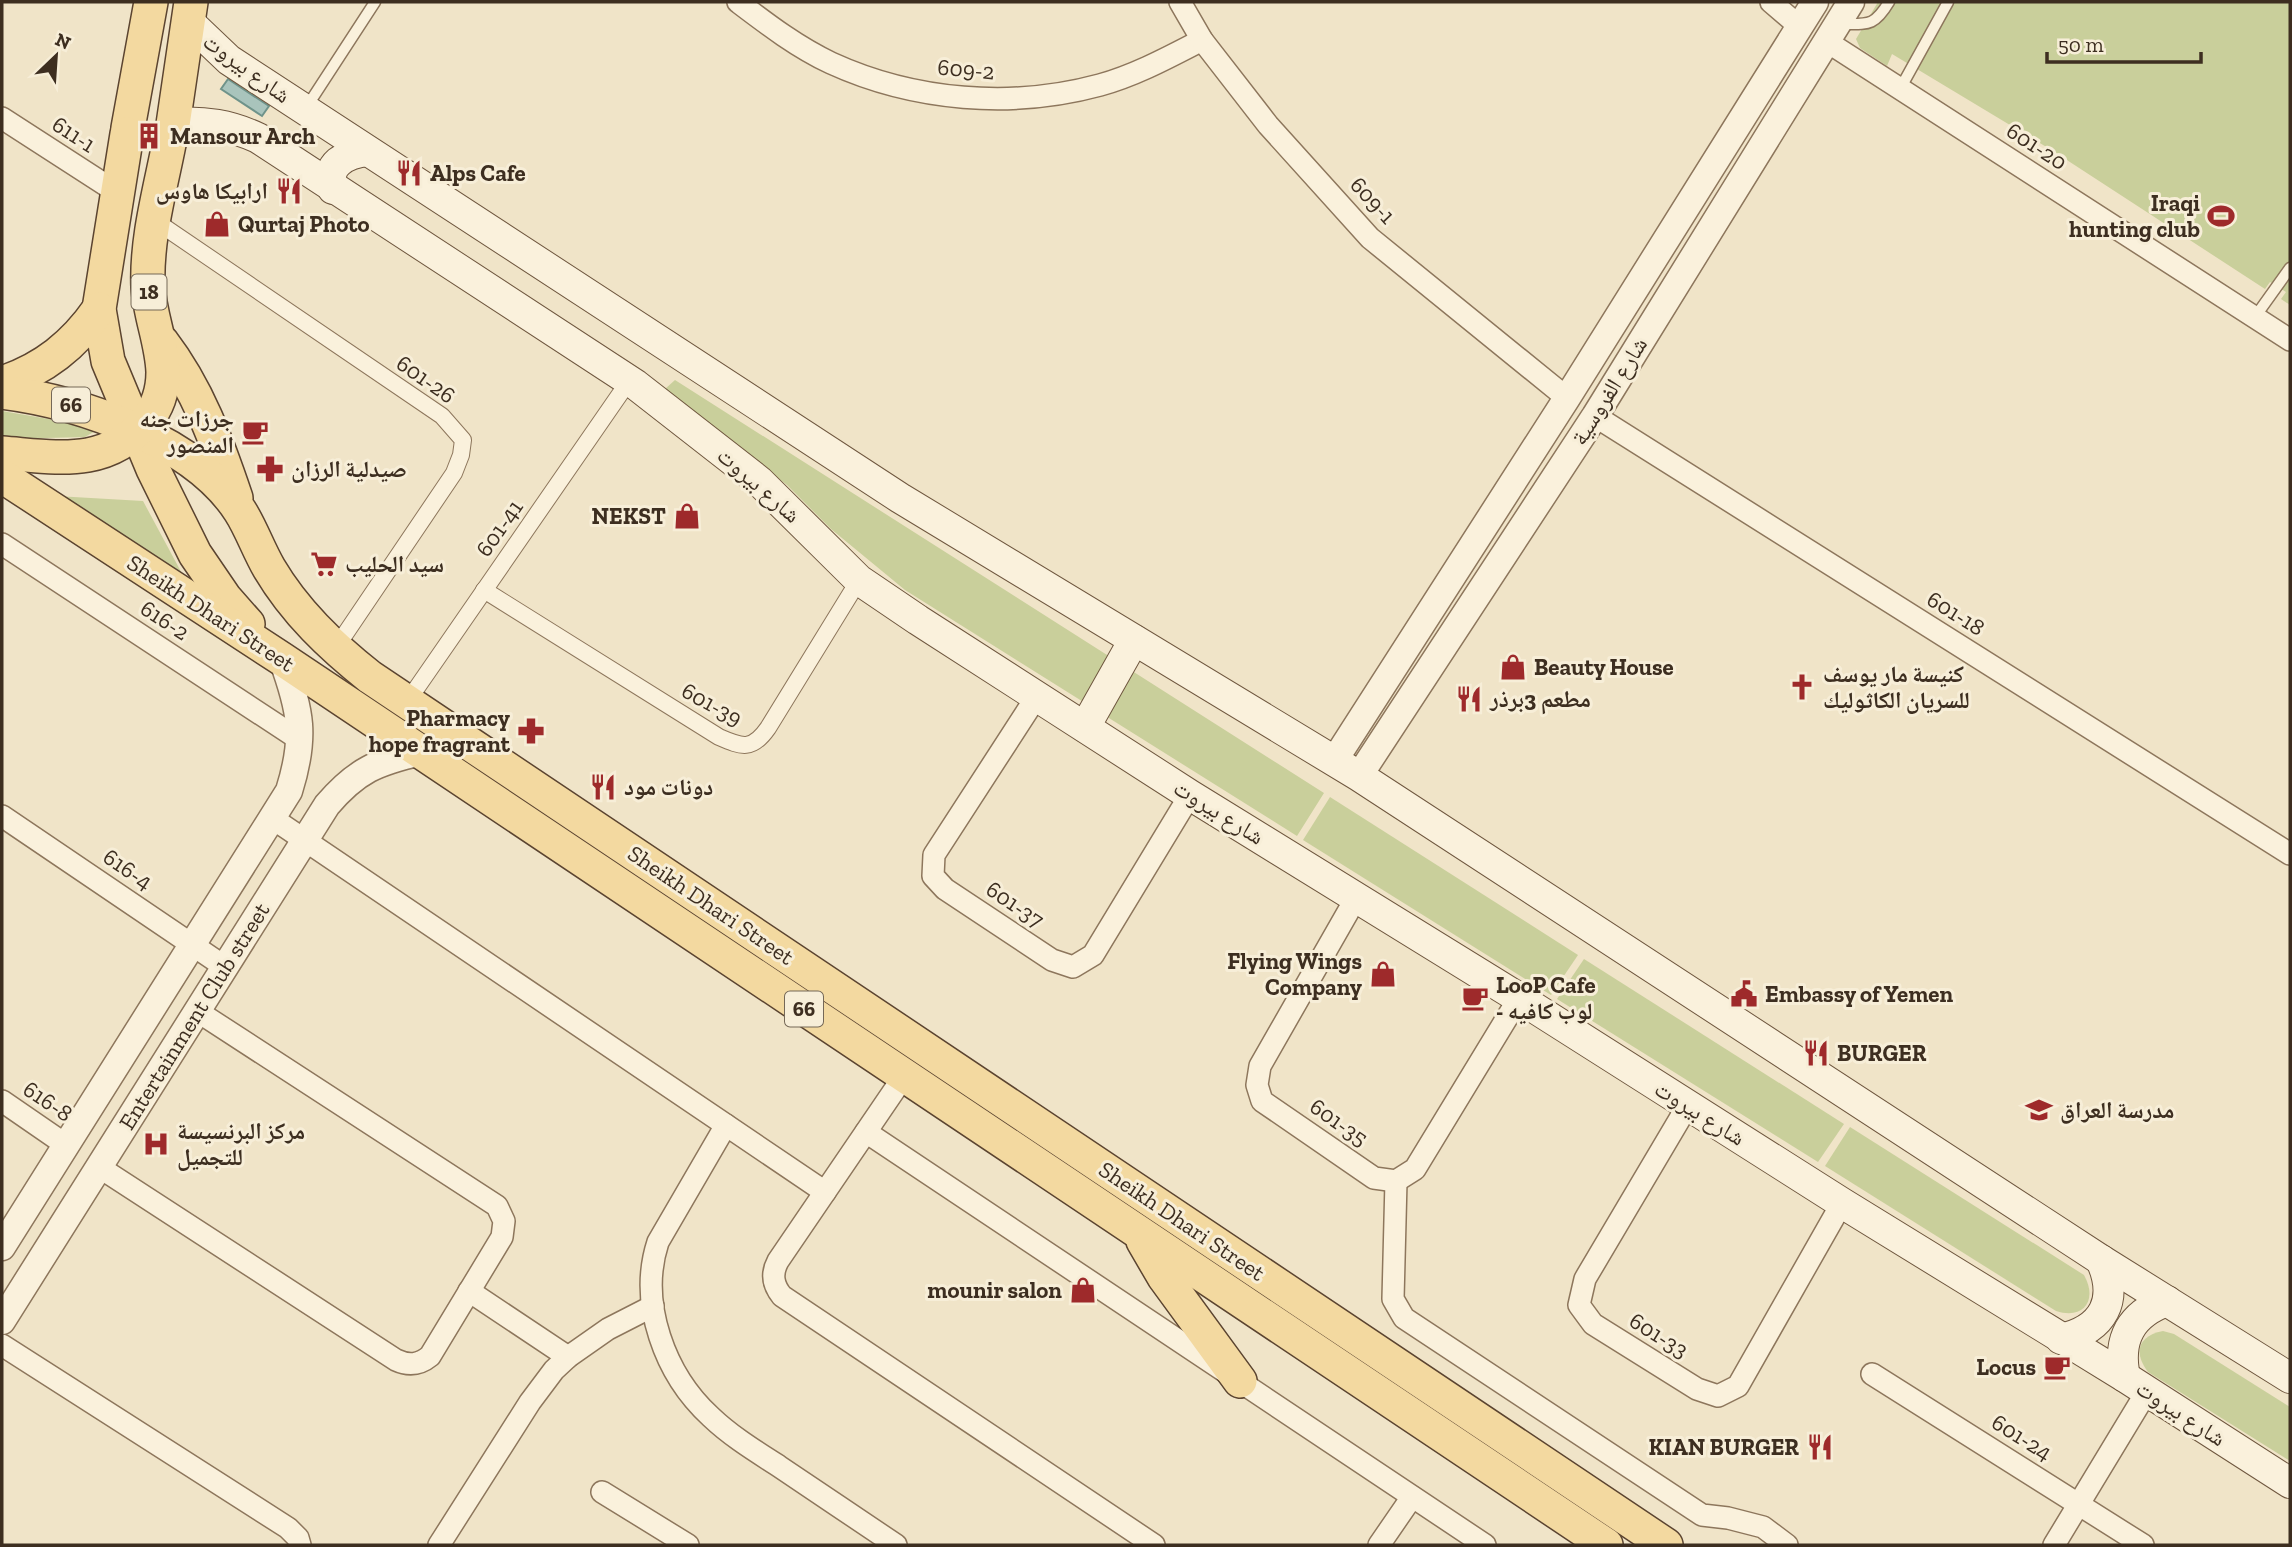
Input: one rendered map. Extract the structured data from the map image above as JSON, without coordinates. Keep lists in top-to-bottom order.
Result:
{
  "streets": {
    "main road": [
      "شارع بيروت",
      "18",
      "66",
      "Sheikh Dhari Street"
    ],
    "street": [
      "609-2",
      "611-1",
      "601-20",
      "609-1",
      "601-26",
      "شارع الفروسية",
      "601-41",
      "601-18",
      "616-2",
      "601-39",
      "616-4",
      "601-37",
      "Entertainment Club street",
      "616-8",
      "601-35",
      "601-33",
      "601-24"
    ]
  },
  "crossings": [
    ["شارع بيروت", "18"],
    ["شارع بيروت", "شارع الفروسية"],
    ["شارع بيروت", "601-41"],
    ["شارع بيروت", "601-39"],
    ["شارع بيروت", "601-37"],
    ["شارع بيروت", "601-35"],
    ["شارع بيروت", "601-33"],
    ["609-2", "609-1"],
    ["611-1", "18"],
    ["601-20", "شارع الفروسية"],
    ["609-1", "شارع الفروسية"],
    ["18", "601-26"],
    ["18", "Sheikh Dhari Street"],
    ["18", "Entertainment Club street"],
    ["601-26", "Sheikh Dhari Street"],
    ["شارع الفروسية", "601-18"],
    ["601-41", "Sheikh Dhari Street"],
    ["601-41", "601-39"],
    ["Sheikh Dhari Street", "Entertainment Club street"],
    ["616-2", "Entertainment Club street"],
    ["616-4", "Entertainment Club street"],
    ["Entertainment Club street", "616-8"]
  ],
  "places": {
    "building": ["Mansour Arch"],
    "restaurant": [
      "Alps Cafe",
      "ارابيكا هاوس",
      "مطعم 3برذر",
      "دونات مود",
      "BURGER",
      "KIAN BURGER"
    ],
    "sports": ["Iraqi hunting club"],
    "shop": [
      "Qurtaj Photo",
      "NEKST",
      "Beauty House",
      "Flying Wings Company",
      "mounir salon"
    ],
    "cafe": ["جرزات جنه المنصور", "LooP Cafe - لوب كافيه", "Locus"],
    "pharmacy": ["صيدلية الرزان", "Pharmacy hope fragrant"],
    "supermarket": ["سيد الحليب"],
    "church": ["كنيسة مار يوسف للسريان الكاثوليك"],
    "public building": ["Embassy of Yemen"],
    "school or university": ["مدرسة العراق"],
    "hospital": ["مركز البرنسيسة للتجميل"]
  },
  "scale_bar": "50 m",
  "north": "top right"
}
